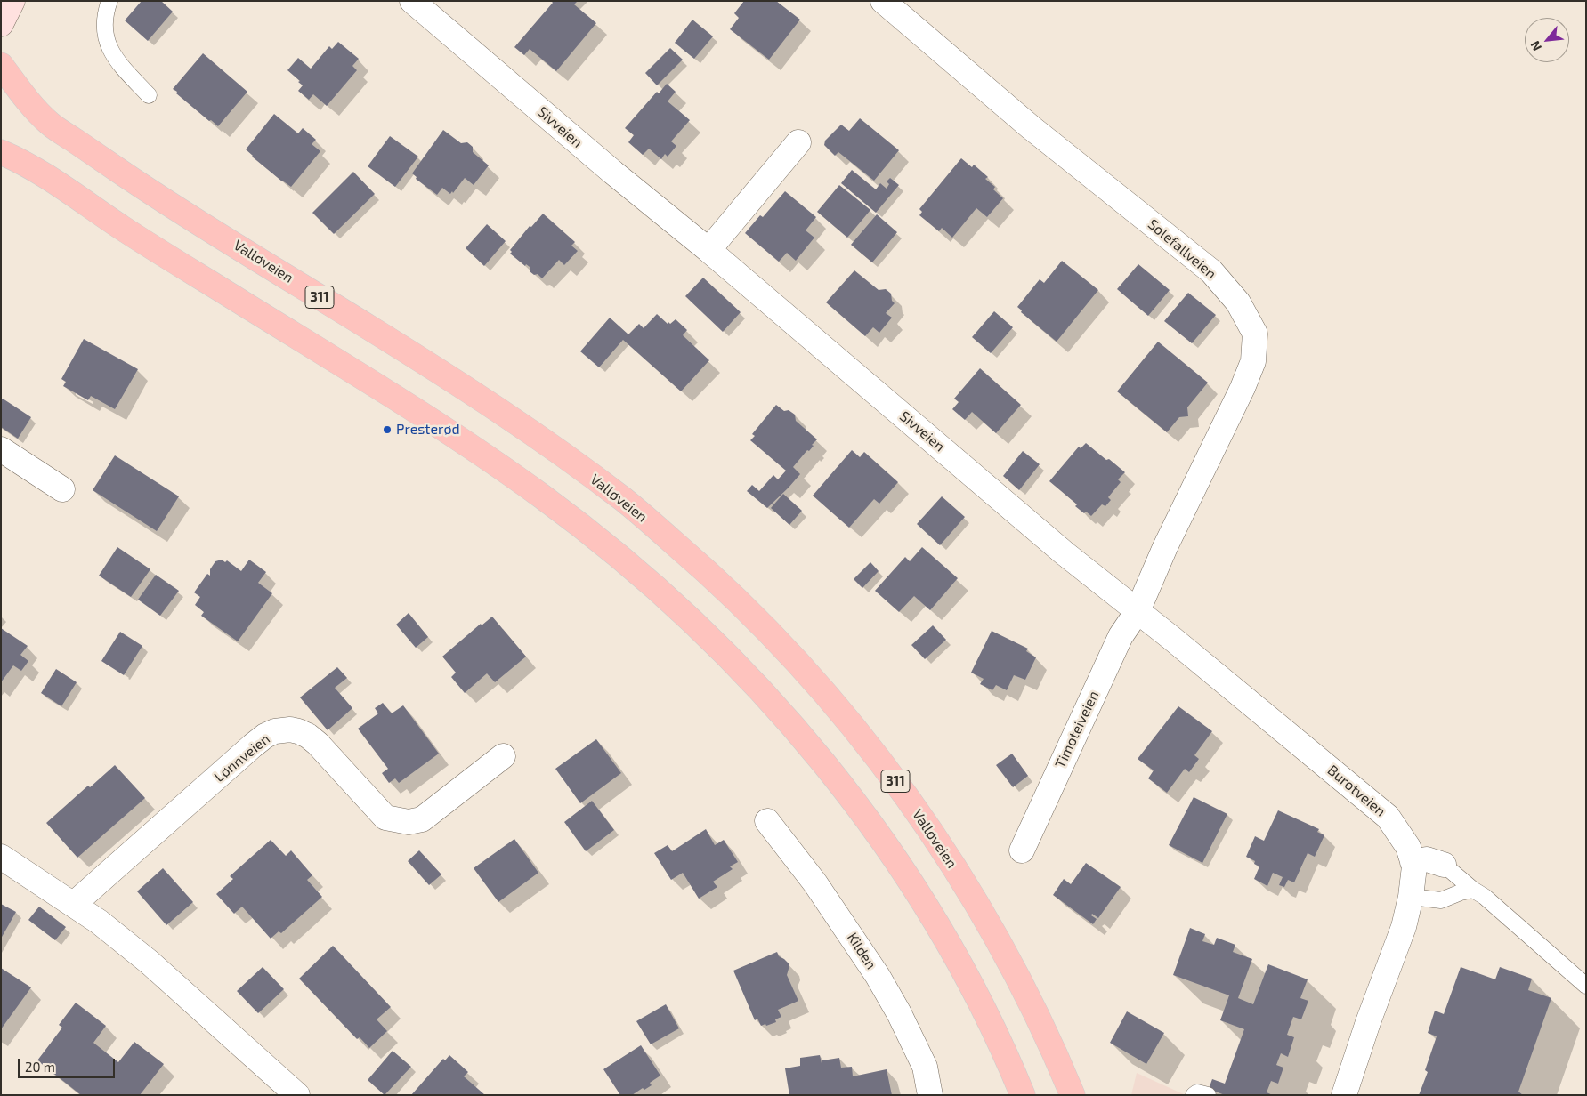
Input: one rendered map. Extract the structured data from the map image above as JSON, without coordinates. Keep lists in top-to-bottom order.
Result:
{
  "streets": {
    "main road": ["Valløveien", "311"],
    "street": [
      "Sivveien",
      "Solefallveien",
      "Timoteiveien",
      "Lønnveien",
      "Burotveien",
      "Kilden"
    ]
  },
  "crossings": [
    ["Sivveien", "Solefallveien"],
    ["Sivveien", "Timoteiveien"],
    ["Sivveien", "Burotveien"],
    ["Solefallveien", "Timoteiveien"],
    ["Solefallveien", "Burotveien"],
    ["Timoteiveien", "Burotveien"]
  ],
  "places": ["Presterød"],
  "scale_bar": "20 m",
  "north": "bottom left"
}
